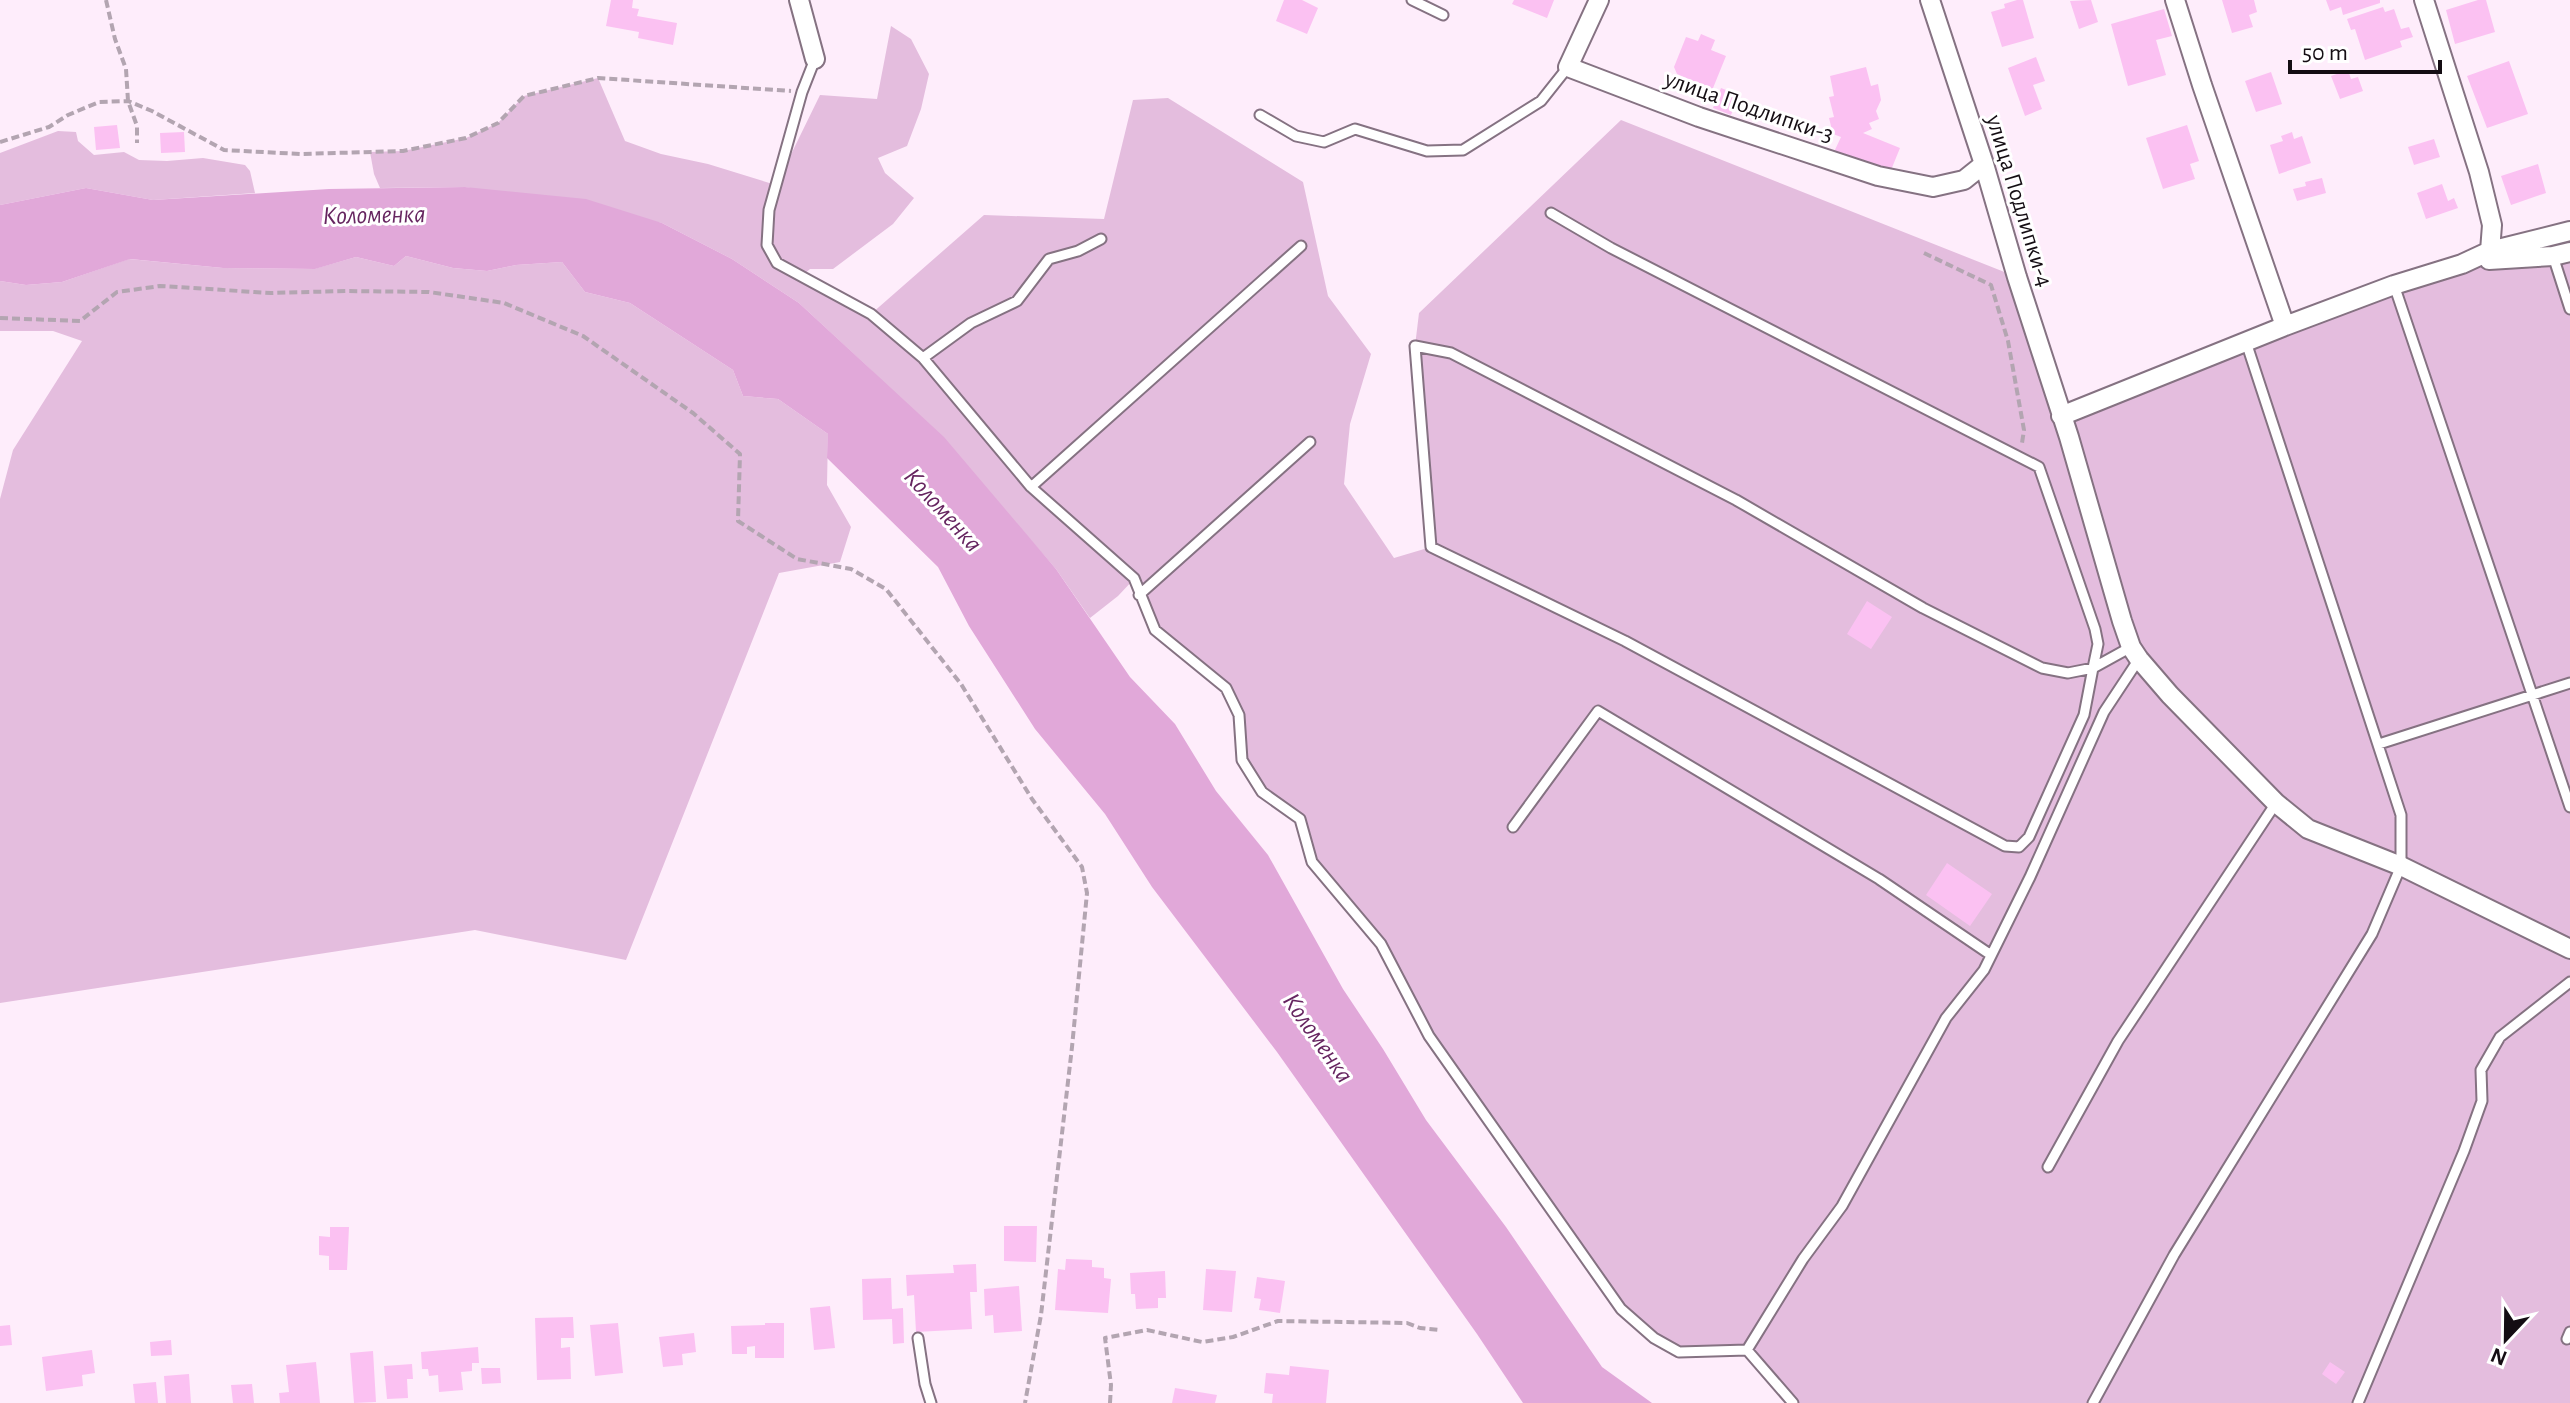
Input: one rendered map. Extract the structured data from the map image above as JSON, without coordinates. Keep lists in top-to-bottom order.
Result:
{
  "streets": {
    "street": ["улица Подлипки-3", "улица Подлипки-4"]
  },
  "crossings": [
    ["улица Подлипки-3", "улица Подлипки-4"]
  ],
  "water": ["Коломенка"],
  "scale_bar": "50 m",
  "north": "bottom"
}
